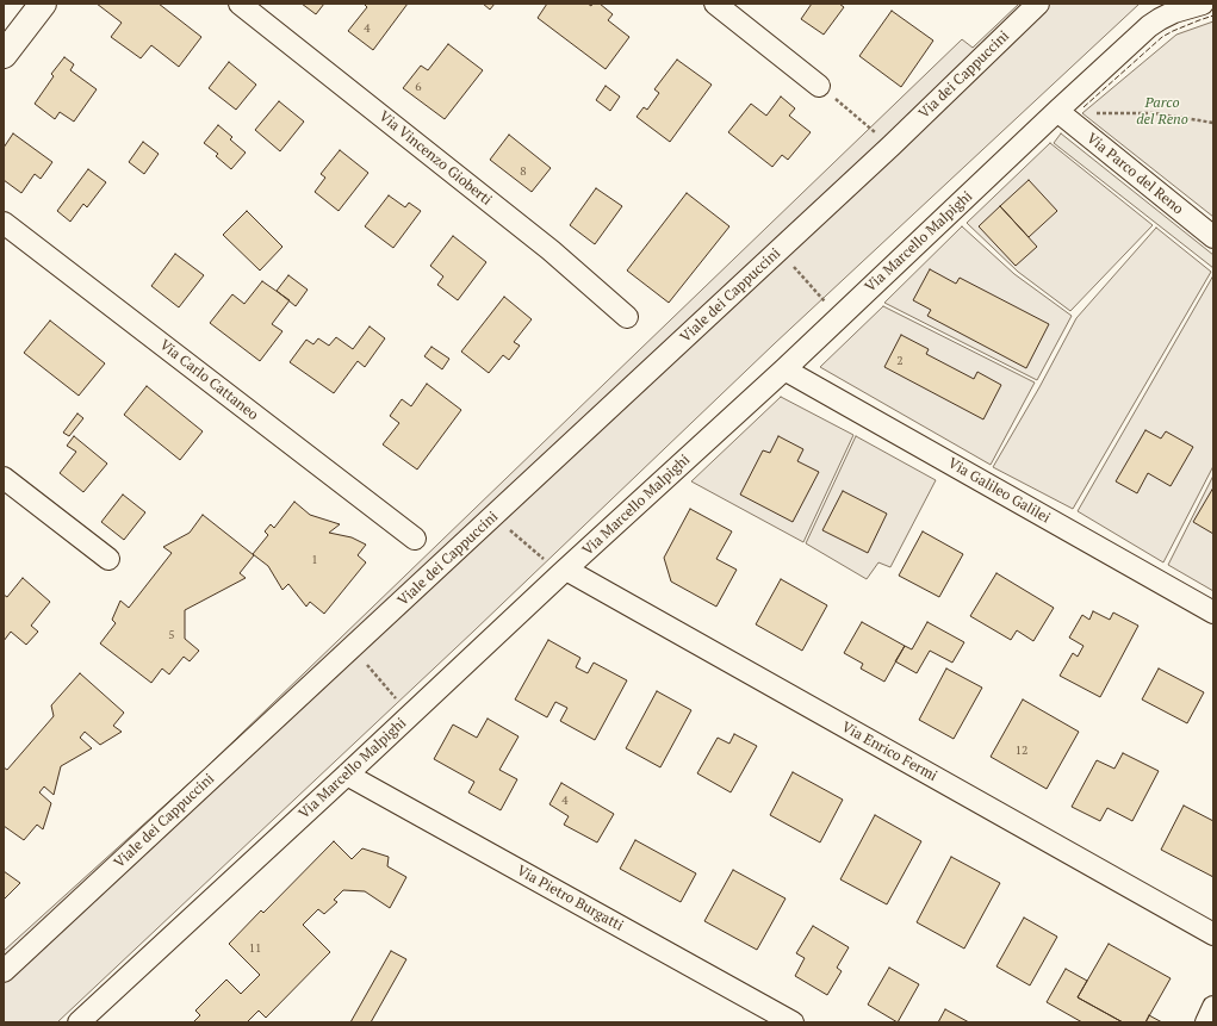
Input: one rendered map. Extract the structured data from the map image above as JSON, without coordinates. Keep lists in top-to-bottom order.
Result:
{
  "streets": {
    "street": [
      "Via dei Cappuccini",
      "Via Vincenzo Gioberti",
      "Via Parco del Reno",
      "Via Marcello Malpighi",
      "Viale dei Cappuccini",
      "Via Carlo Cattaneo",
      "Via Galileo Galilei",
      "Via Enrico Fermi",
      "Via Pietro Burgatti"
    ]
  },
  "crossings": [
    ["Via dei Cappuccini", "Viale dei Cappuccini"],
    ["Via Parco del Reno", "Via Marcello Malpighi"],
    ["Via Marcello Malpighi", "Via Galileo Galilei"],
    ["Via Marcello Malpighi", "Via Enrico Fermi"],
    ["Via Marcello Malpighi", "Via Pietro Burgatti"]
  ],
  "parks": ["Parco del Reno"],
  "house_numbers": [
    "4",
    "6",
    "8",
    "2",
    "1",
    "5",
    "12",
    "4",
    "11"
  ]
}
